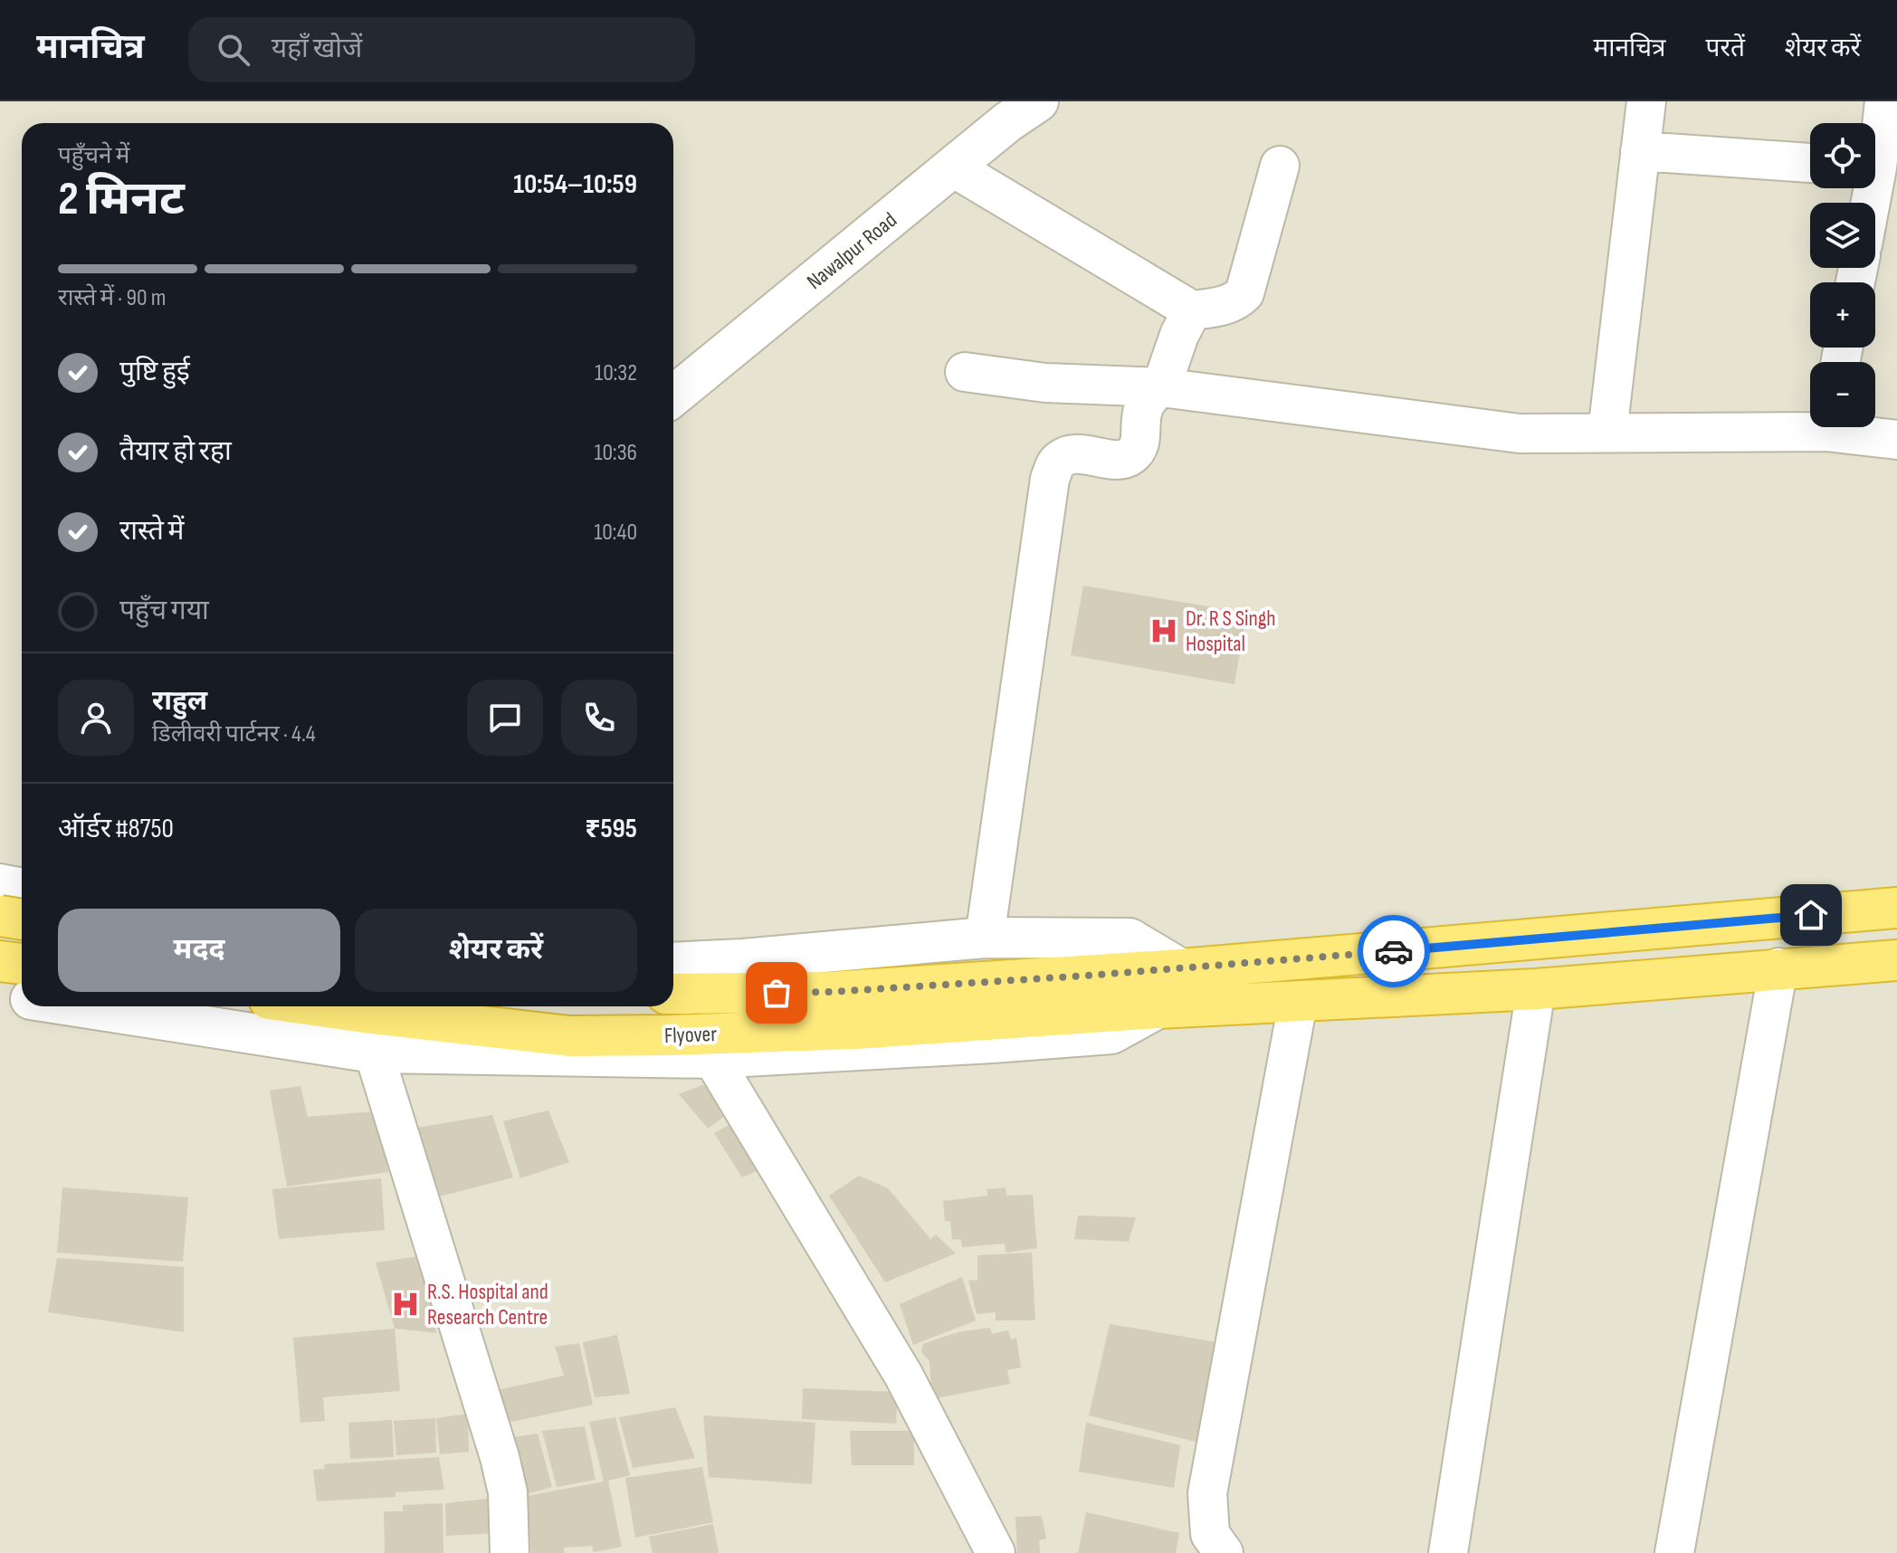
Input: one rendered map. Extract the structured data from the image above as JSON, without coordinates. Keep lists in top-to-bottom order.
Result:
{
  "streets": {
    "highway": ["Flyover"],
    "street": ["Nawalpur Road"]
  },
  "places": {
    "hospital": ["Dr. R S Singh Hospital", "R.S. Hospital and Research Centre"]
  },
  "page": {
    "header": "मानचित्र",
    "search": "यहाँ खोजें",
    "nav": ["मानचित्र", "परतें", "शेयर करें"],
    "map_buttons": ["+", "−"],
    "heading": ["2 मिनट", "पहुँचने में", "10:54–10:59"],
    "panel": [
      "राहुल",
      "डिलीवरी पार्टनर · 4.4",
      "ऑर्डर #8750",
      "₹595"
    ],
    "bar": "रास्ते में · 90 m",
    "list": [
      ["पुष्टि हुई", "10:32"],
      ["तैयार हो रहा", "10:36"],
      ["रास्ते में", "10:40"],
      "पहुँच गया"
    ],
    "buttons": ["मदद", "शेयर करें"]
  }
}
